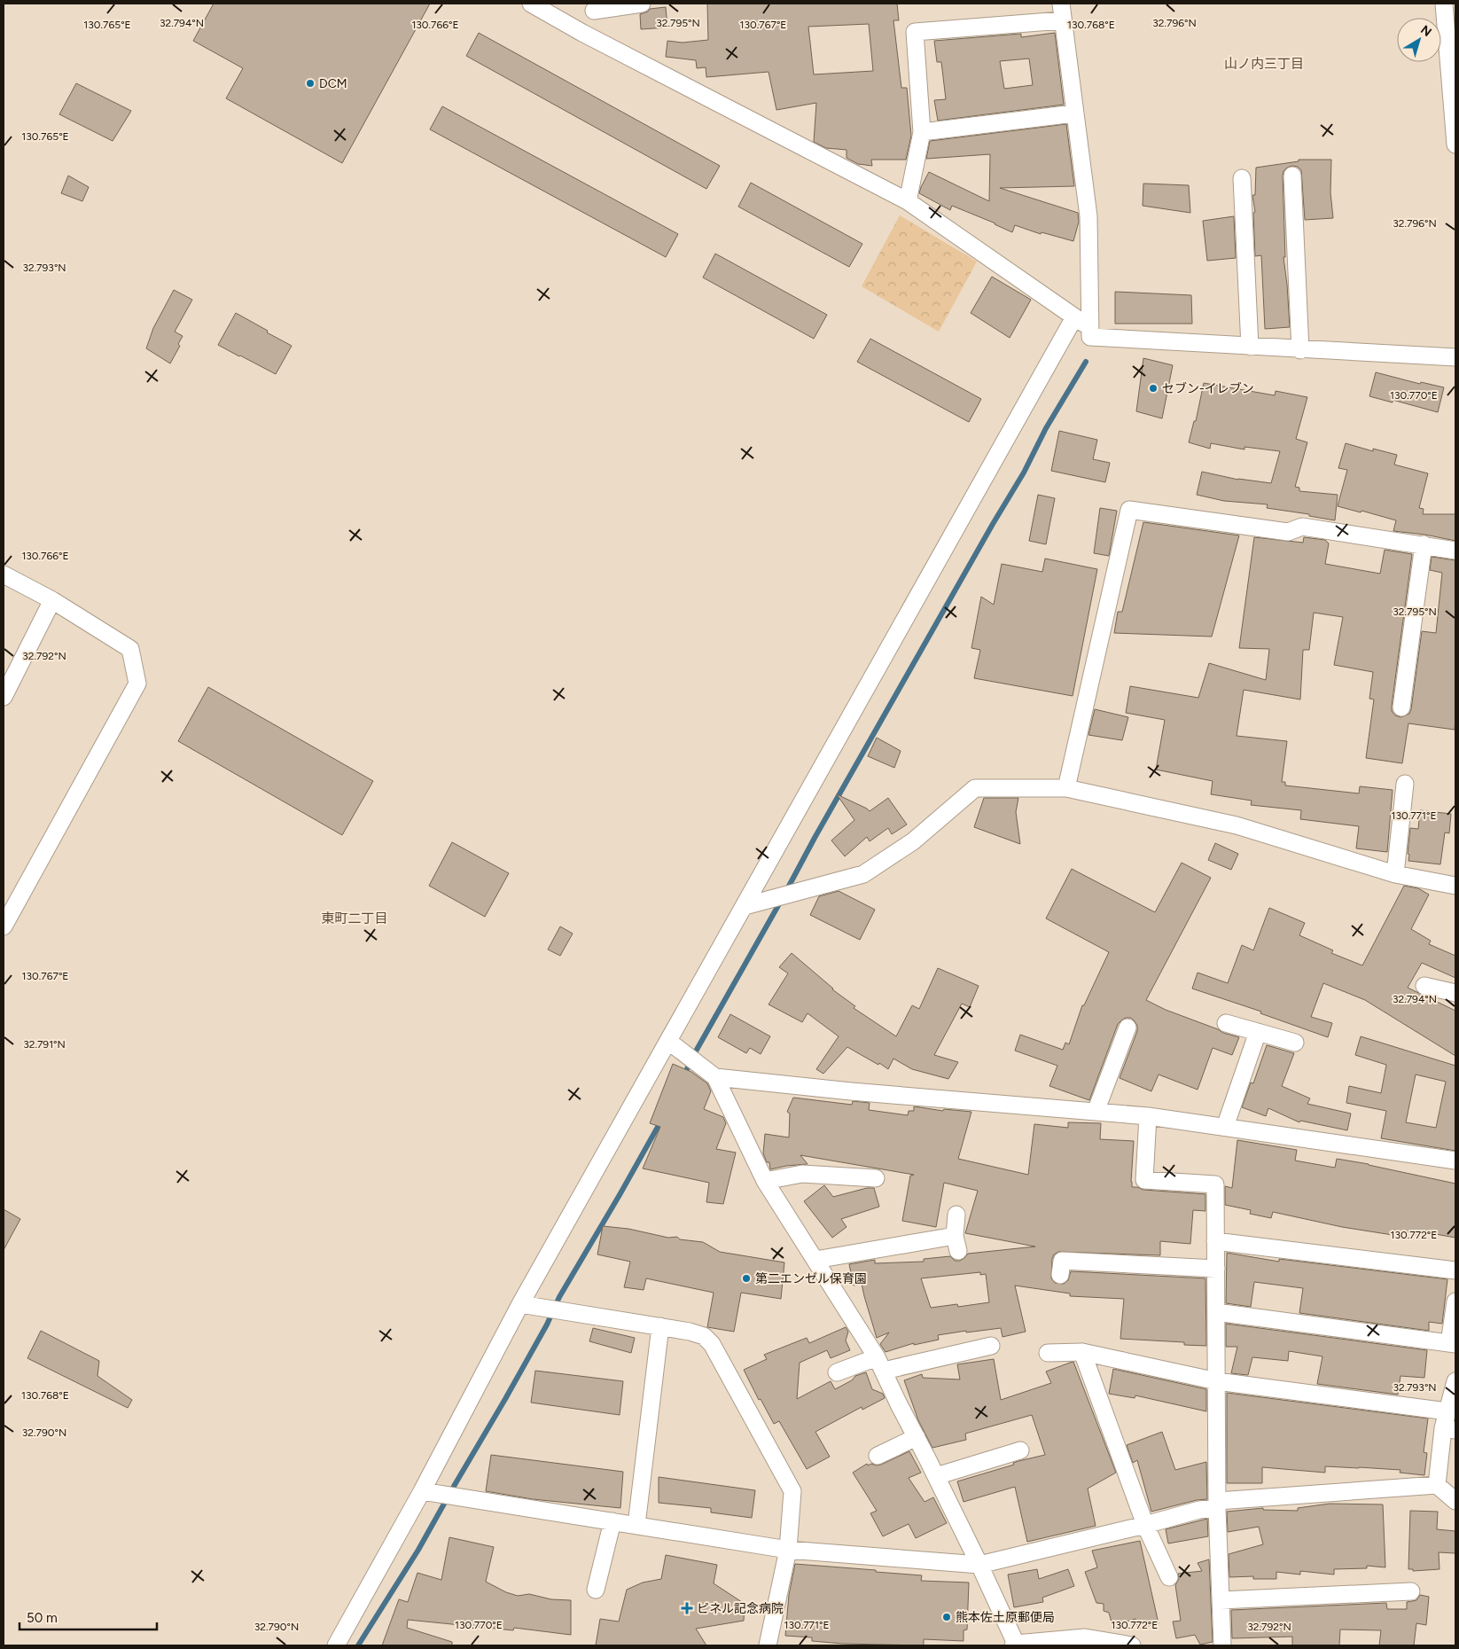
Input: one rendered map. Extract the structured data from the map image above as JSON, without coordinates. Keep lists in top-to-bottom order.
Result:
{
  "districts": ["山ノ内三丁目", "東町二丁目"],
  "places": {
    "other": [
      "DCM",
      "セブン-イレブン",
      "第二エンゼル保育園",
      "熊本佐土原郵便局"
    ],
    "health": ["ピネル記念病院"]
  },
  "scale_bar": "50 m",
  "north": "top right",
  "coordinates": [
    "32.794°N",
    "32.795°N",
    "32.796°N",
    "130.765°E",
    "130.766°E",
    "130.767°E",
    "130.768°E",
    "32.793°N",
    "130.770°E",
    "32.792°N",
    "130.771°E",
    "32.791°N",
    "130.772°E",
    "32.790°N"
  ]
}
